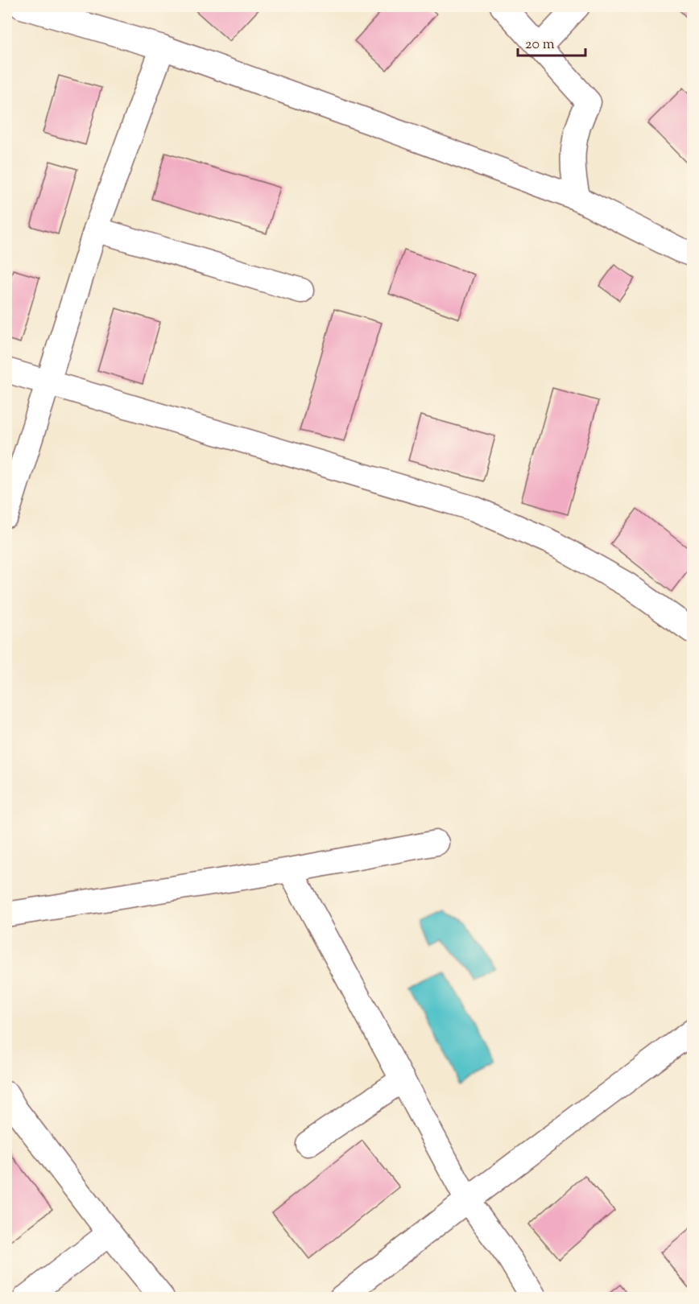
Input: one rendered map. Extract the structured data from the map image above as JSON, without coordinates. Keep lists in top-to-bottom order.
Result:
{
  "scale_bar": "20 m"
}
